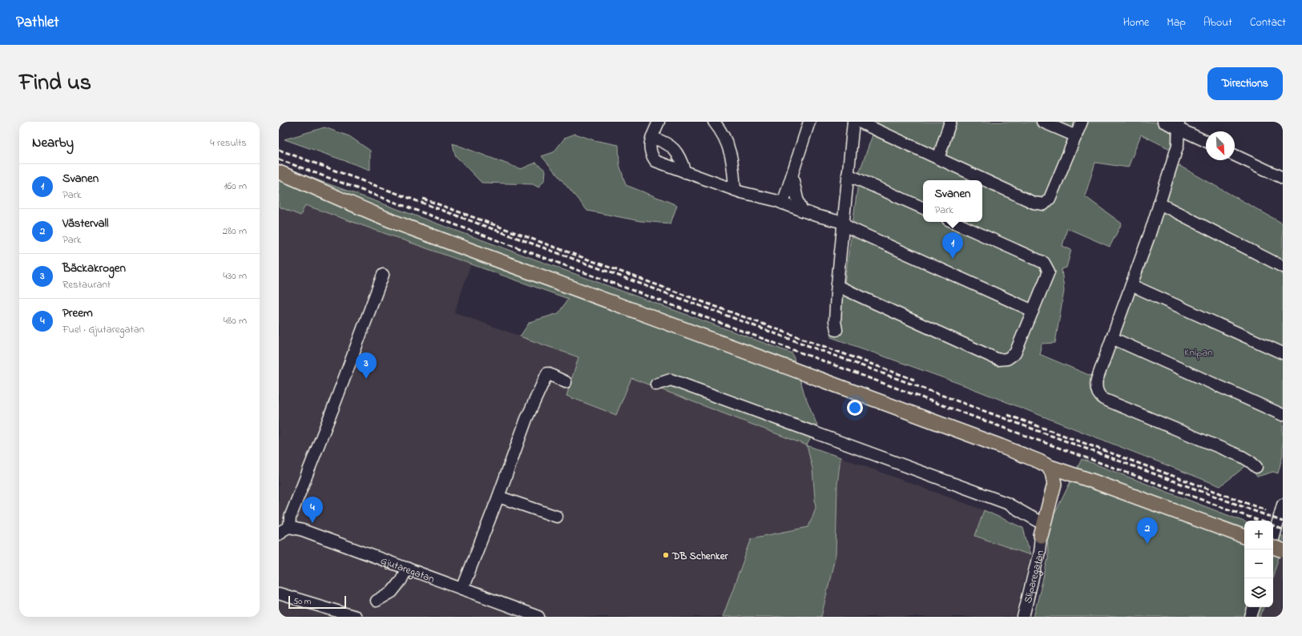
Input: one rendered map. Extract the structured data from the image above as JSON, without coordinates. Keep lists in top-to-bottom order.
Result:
{
  "streets": {
    "street": ["Gjutaregatan", "Sliparegatan"]
  },
  "parks": ["Knipan"],
  "places": ["DB Schenker"],
  "scale_bar": "50 m",
  "north": "bottom right",
  "page": {
    "header": "Pathlet",
    "nav": [
      "Home",
      "Map",
      "About",
      "Contact"
    ],
    "title": "Find us",
    "buttons": "Directions",
    "heading": ["Nearby", "4 results"],
    "list": [
      {
        "mark": "1",
        "name": "Svanen",
        "note": "Park",
        "value": "160 m"
      },
      {
        "mark": "2",
        "name": "Västervall",
        "note": "Park",
        "value": "280 m"
      },
      {
        "mark": "3",
        "name": "Bäckakrogen",
        "note": "Restaurant",
        "value": "430 m"
      },
      {
        "mark": "4",
        "name": "Preem",
        "note": "Fuel · Gjutaregatan",
        "value": "480 m"
      }
    ],
    "popup": ["Svanen", "Park"],
    "pins": [
      "1",
      "3",
      "4",
      "2"
    ],
    "map_buttons": ["+", "−"],
    "scale": "50 m"
  }
}
